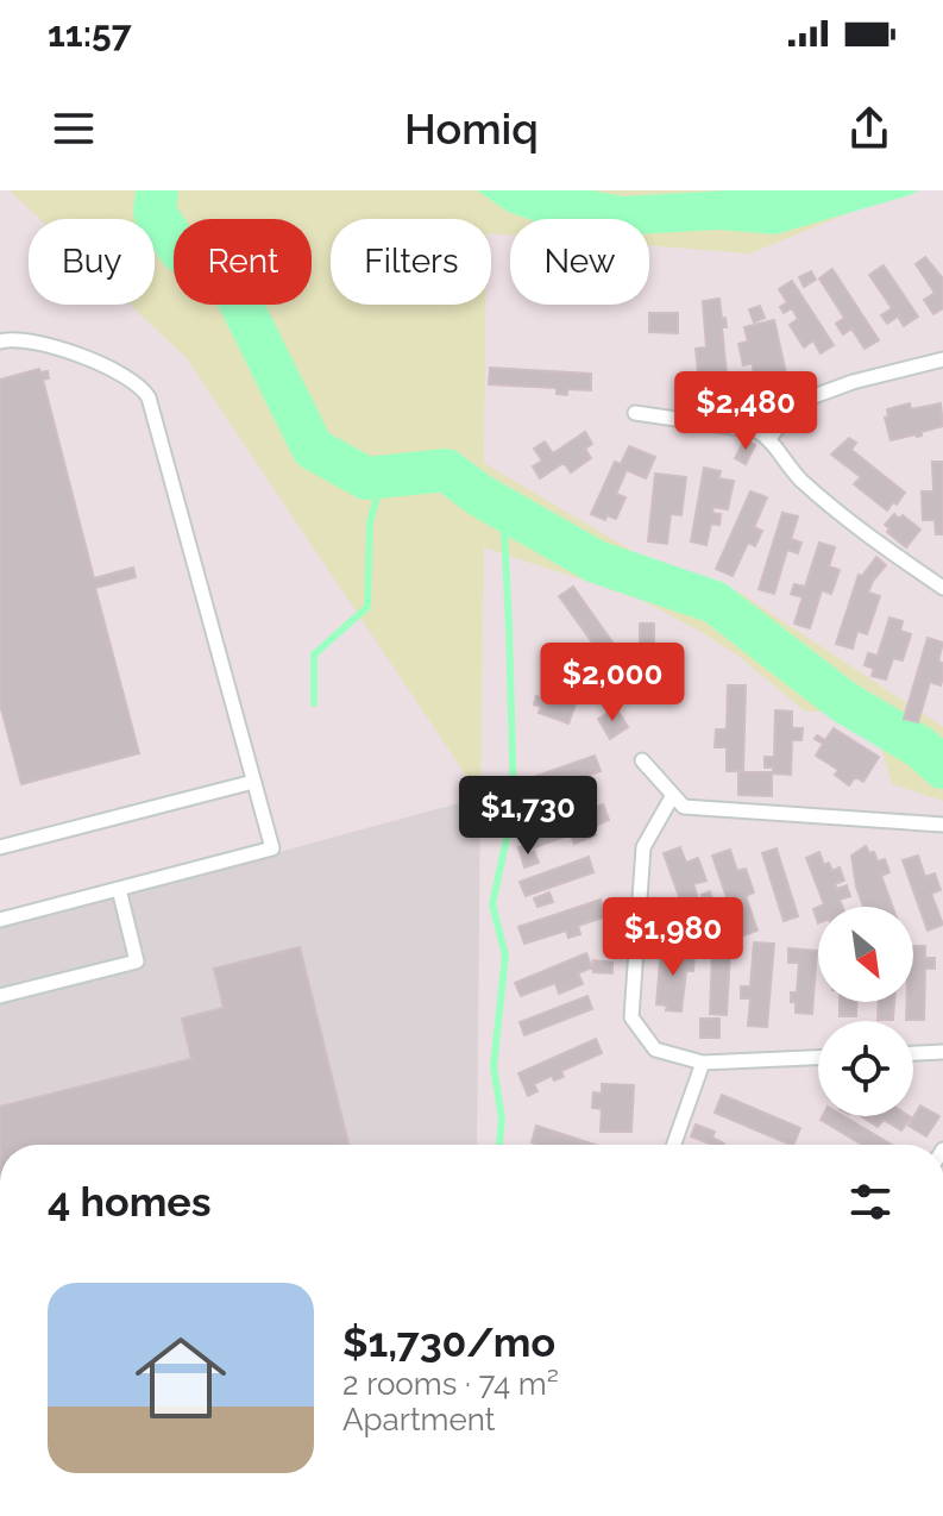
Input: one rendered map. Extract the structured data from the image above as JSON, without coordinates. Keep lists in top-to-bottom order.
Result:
{
  "north": "bottom right",
  "page": {
    "status": "11:57",
    "header": "Homiq",
    "chip": [
      "Buy",
      "Rent",
      "Filters",
      "New"
    ],
    "price": [
      "$2,480",
      "$2,000",
      "$1,730",
      "$1,980"
    ],
    "heading": "4 homes",
    "list": [
      {
        "name": "$1,730/mo",
        "note": "2 rooms · 74 m² · Apartment"
      }
    ]
  }
}
